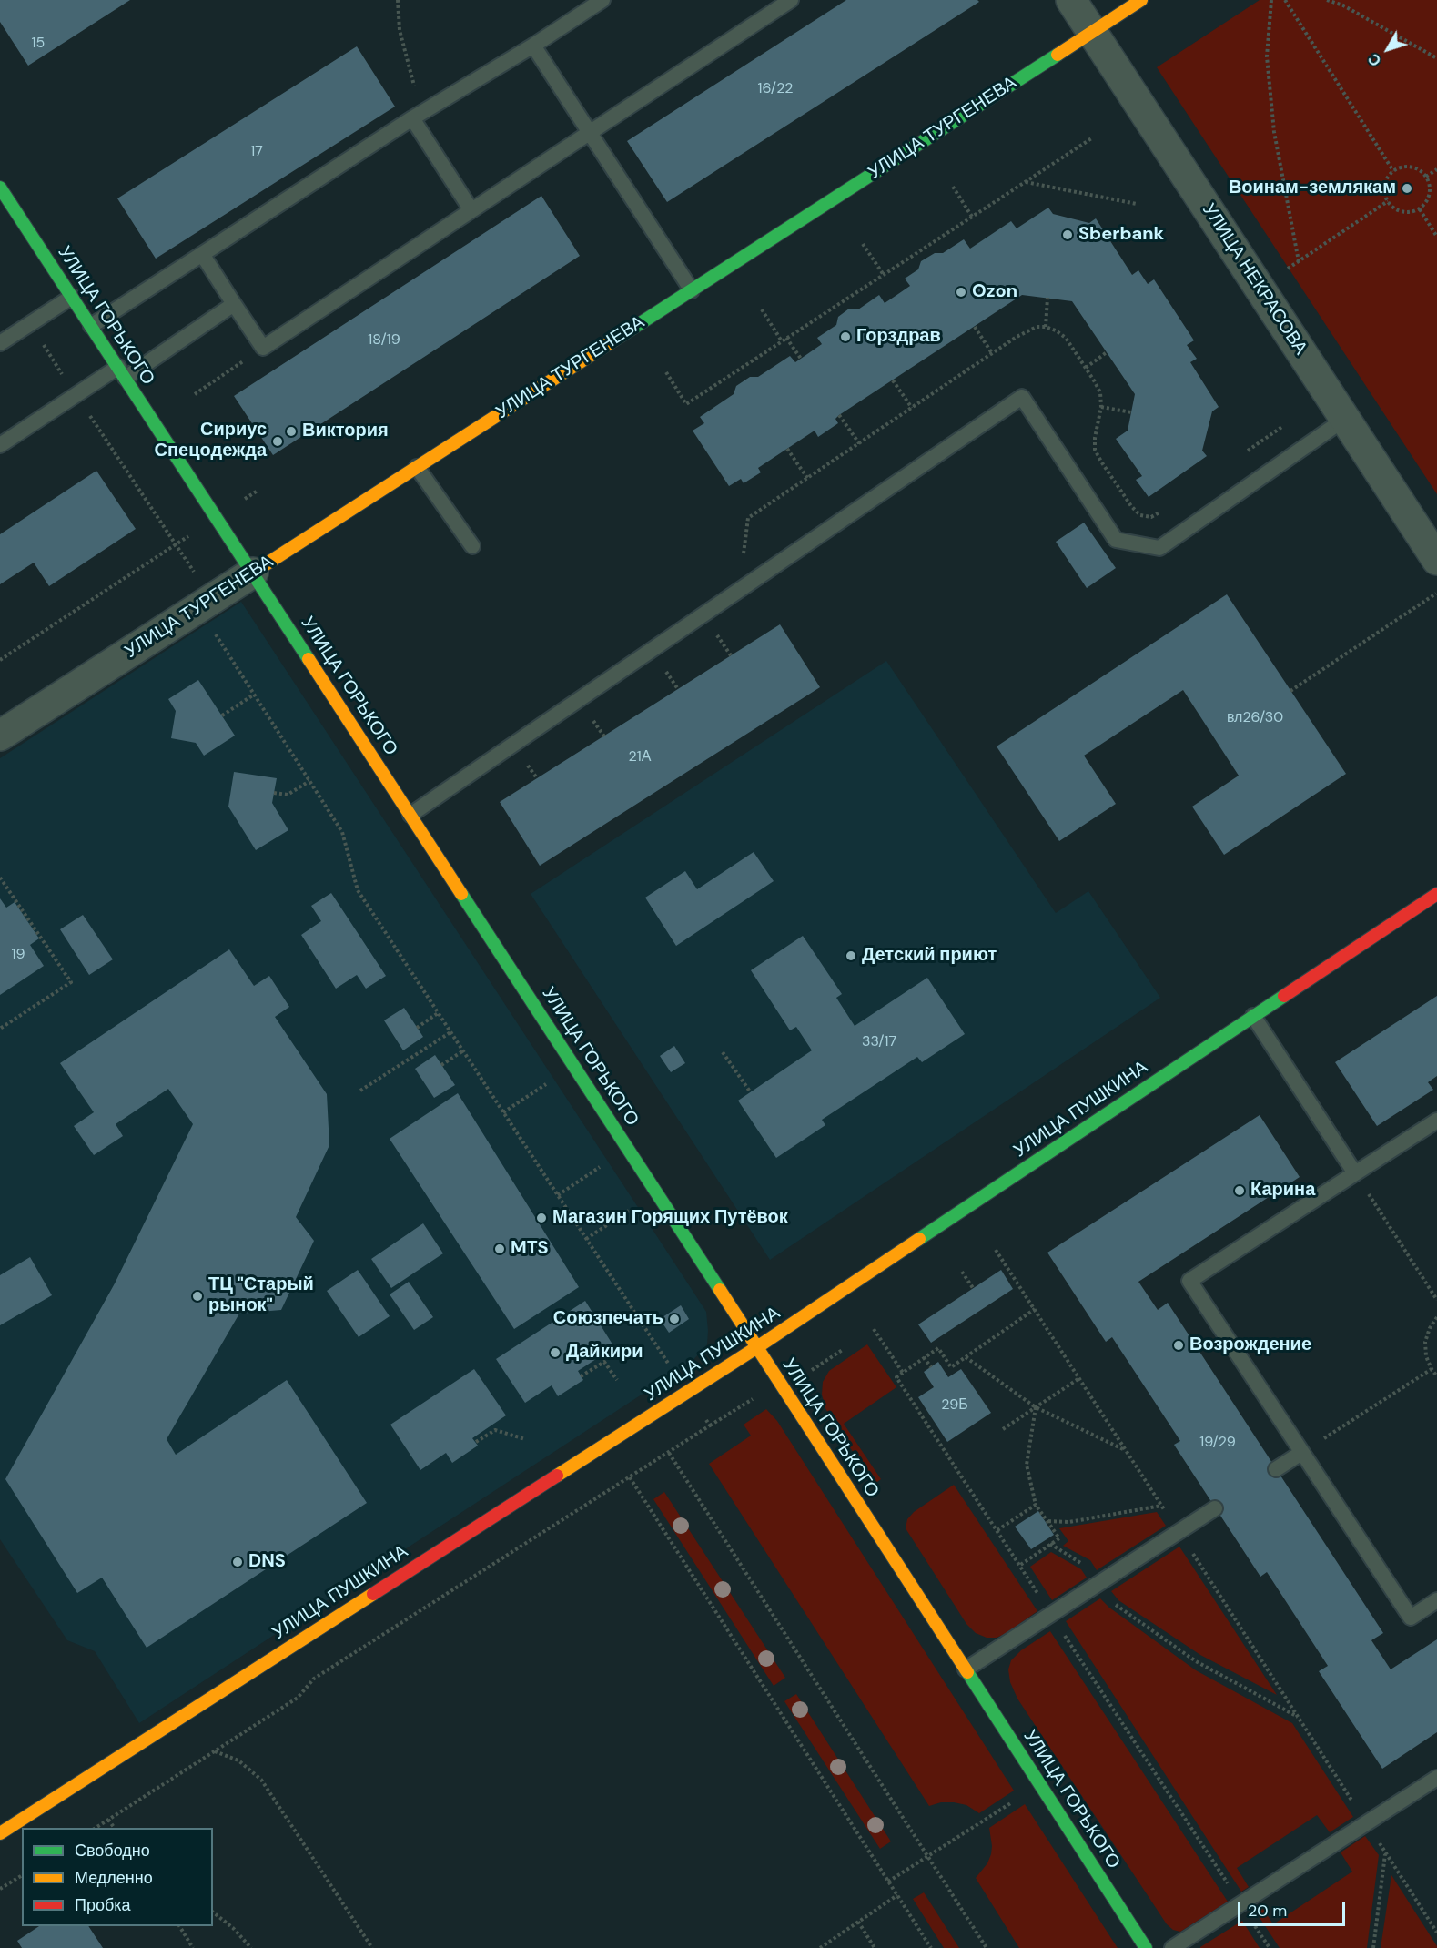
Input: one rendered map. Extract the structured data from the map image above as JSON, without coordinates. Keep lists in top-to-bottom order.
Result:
{
  "streets": {
    "street": [
      "УЛИЦА ТУРГЕНЕВА",
      "УЛИЦА НЕКРАСОВА",
      "УЛИЦА ГОРЬКОГО",
      "УЛИЦА ПУШКИНА"
    ]
  },
  "crossings": [
    ["УЛИЦА ТУРГЕНЕВА", "УЛИЦА НЕКРАСОВА"],
    ["УЛИЦА ТУРГЕНЕВА", "УЛИЦА ГОРЬКОГО"],
    ["УЛИЦА ГОРЬКОГО", "УЛИЦА ПУШКИНА"]
  ],
  "places": [
    "Воинам-землякам",
    "Sberbank",
    "Ozon",
    "Горздрав",
    "Виктория",
    "Сириус Спецодежда",
    "Детский приют",
    "Карина",
    "Магазин Горящих Путёвок",
    "MTS",
    "ТЦ \"Старый рынок\"",
    "Союзпечать",
    "Возрождение",
    "Дайкири",
    "DNS"
  ],
  "house_numbers": [
    "15",
    "16/22",
    "17",
    "18/19",
    "вл26/30",
    "21А",
    "19",
    "33/17",
    "29Б",
    "19/29"
  ],
  "legend": ["Свободно", "Медленно", "Пробка"],
  "scale_bar": "20 m",
  "north": "bottom left"
}
